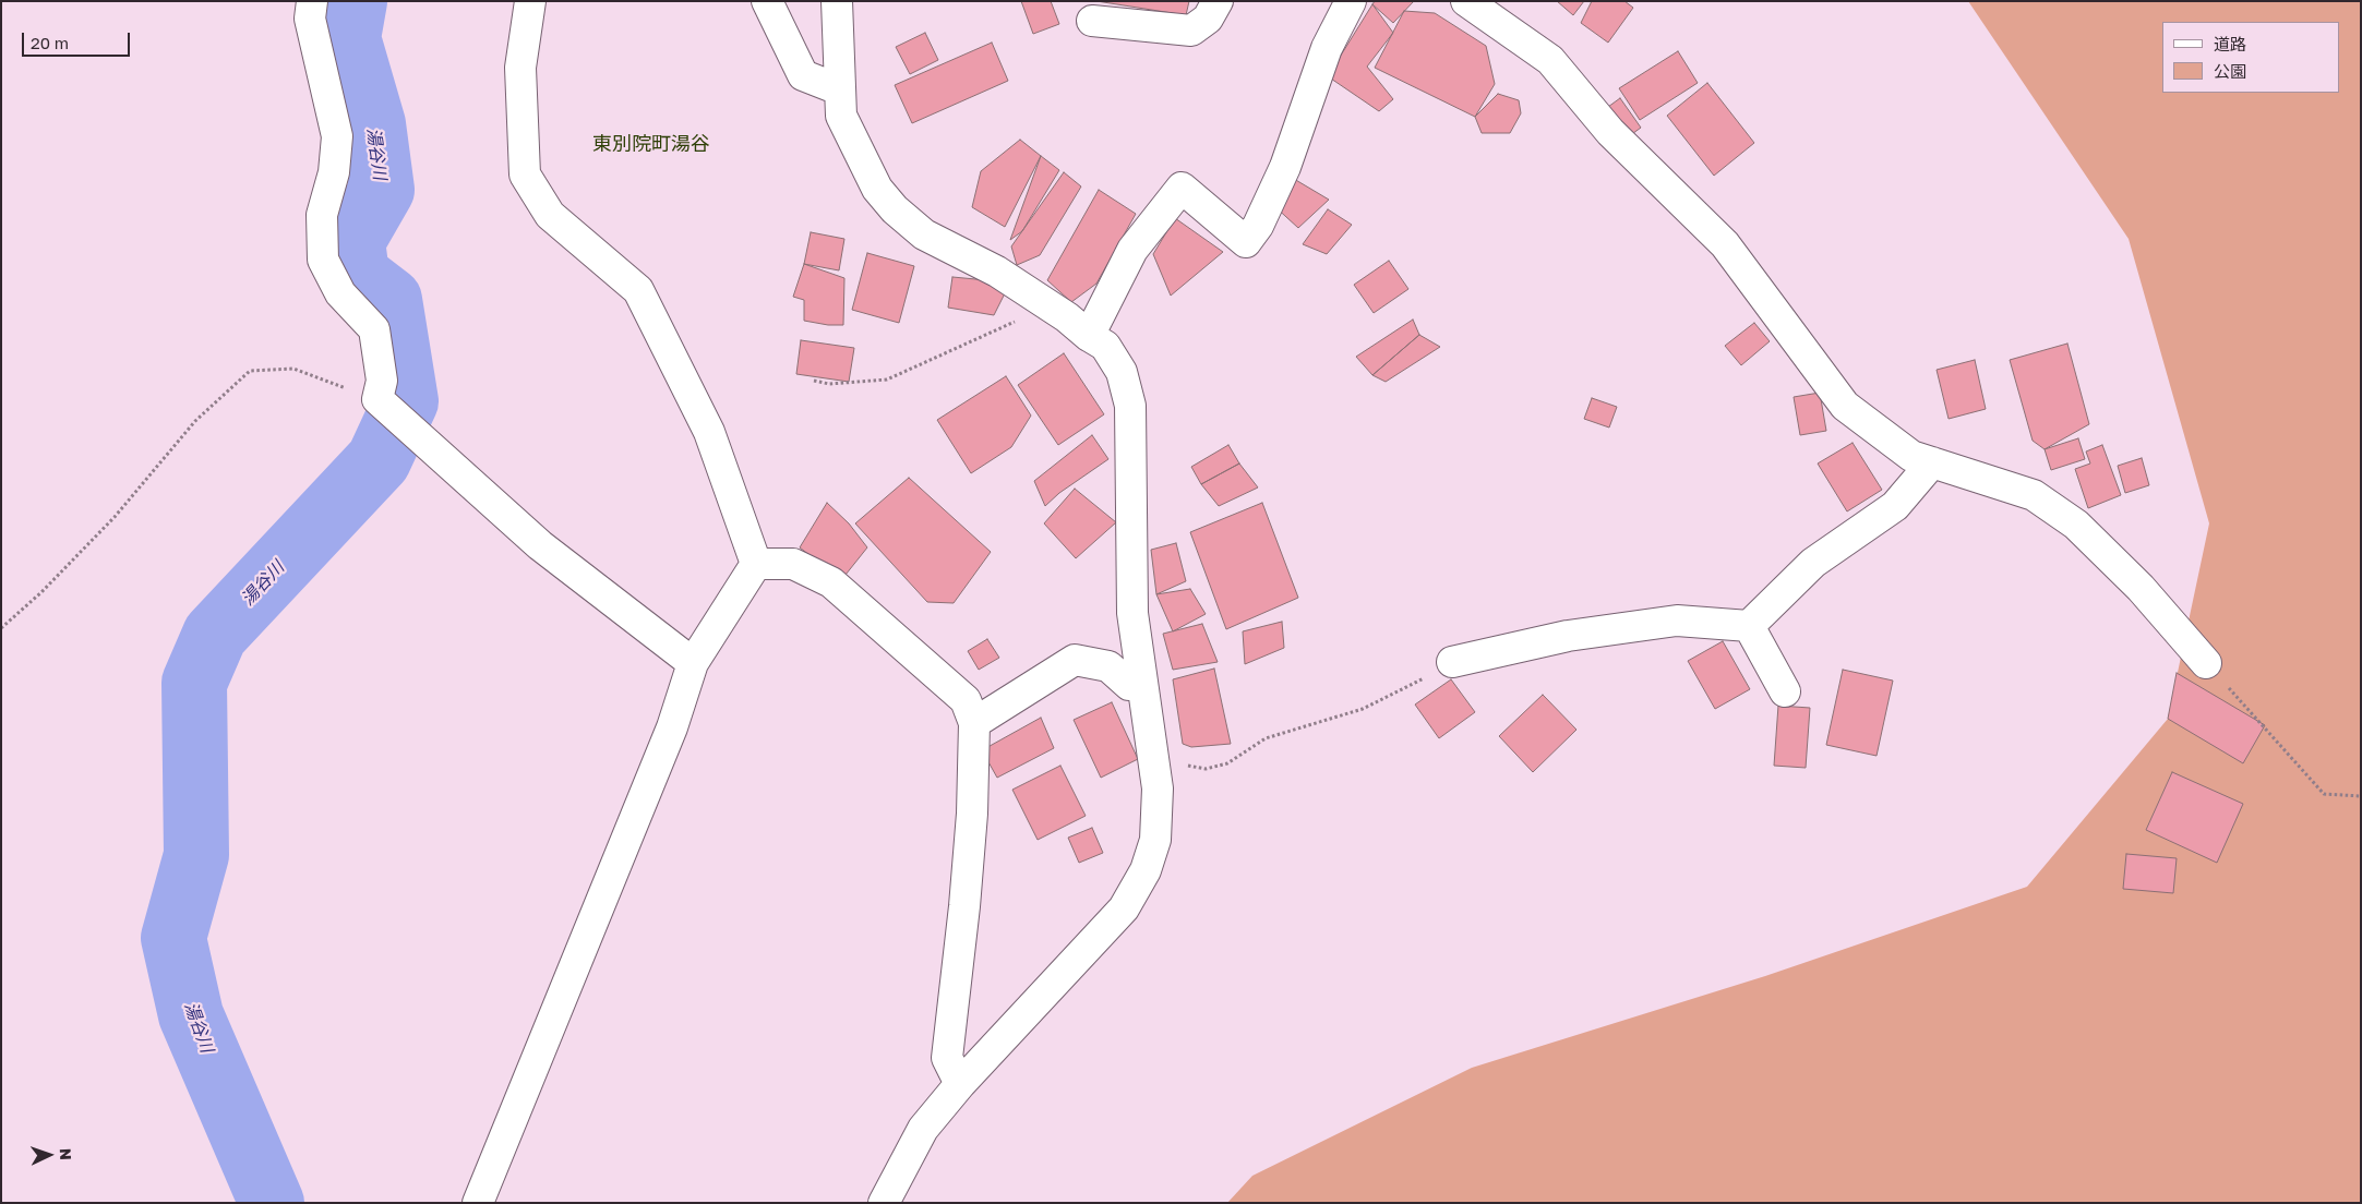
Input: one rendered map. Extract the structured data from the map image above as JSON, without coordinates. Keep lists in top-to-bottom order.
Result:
{
  "districts": ["東別院町湯谷"],
  "water": ["湯谷川"],
  "legend": ["道路", "公園"],
  "scale_bar": "20 m",
  "north": "right"
}
